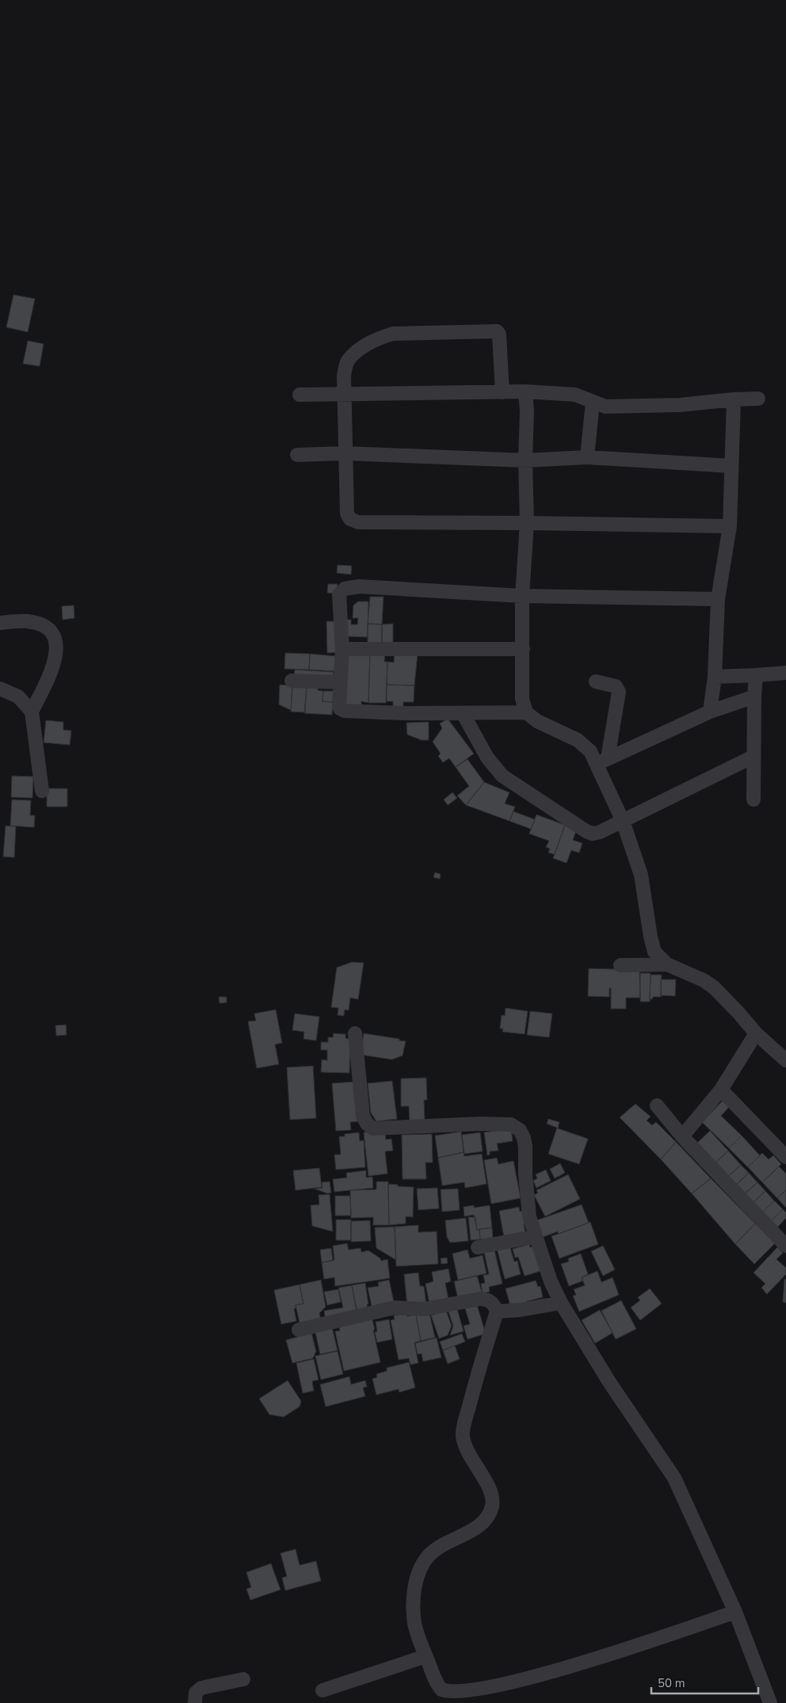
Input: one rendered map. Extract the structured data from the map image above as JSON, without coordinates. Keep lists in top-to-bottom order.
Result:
{
  "scale_bar": "50 m"
}
